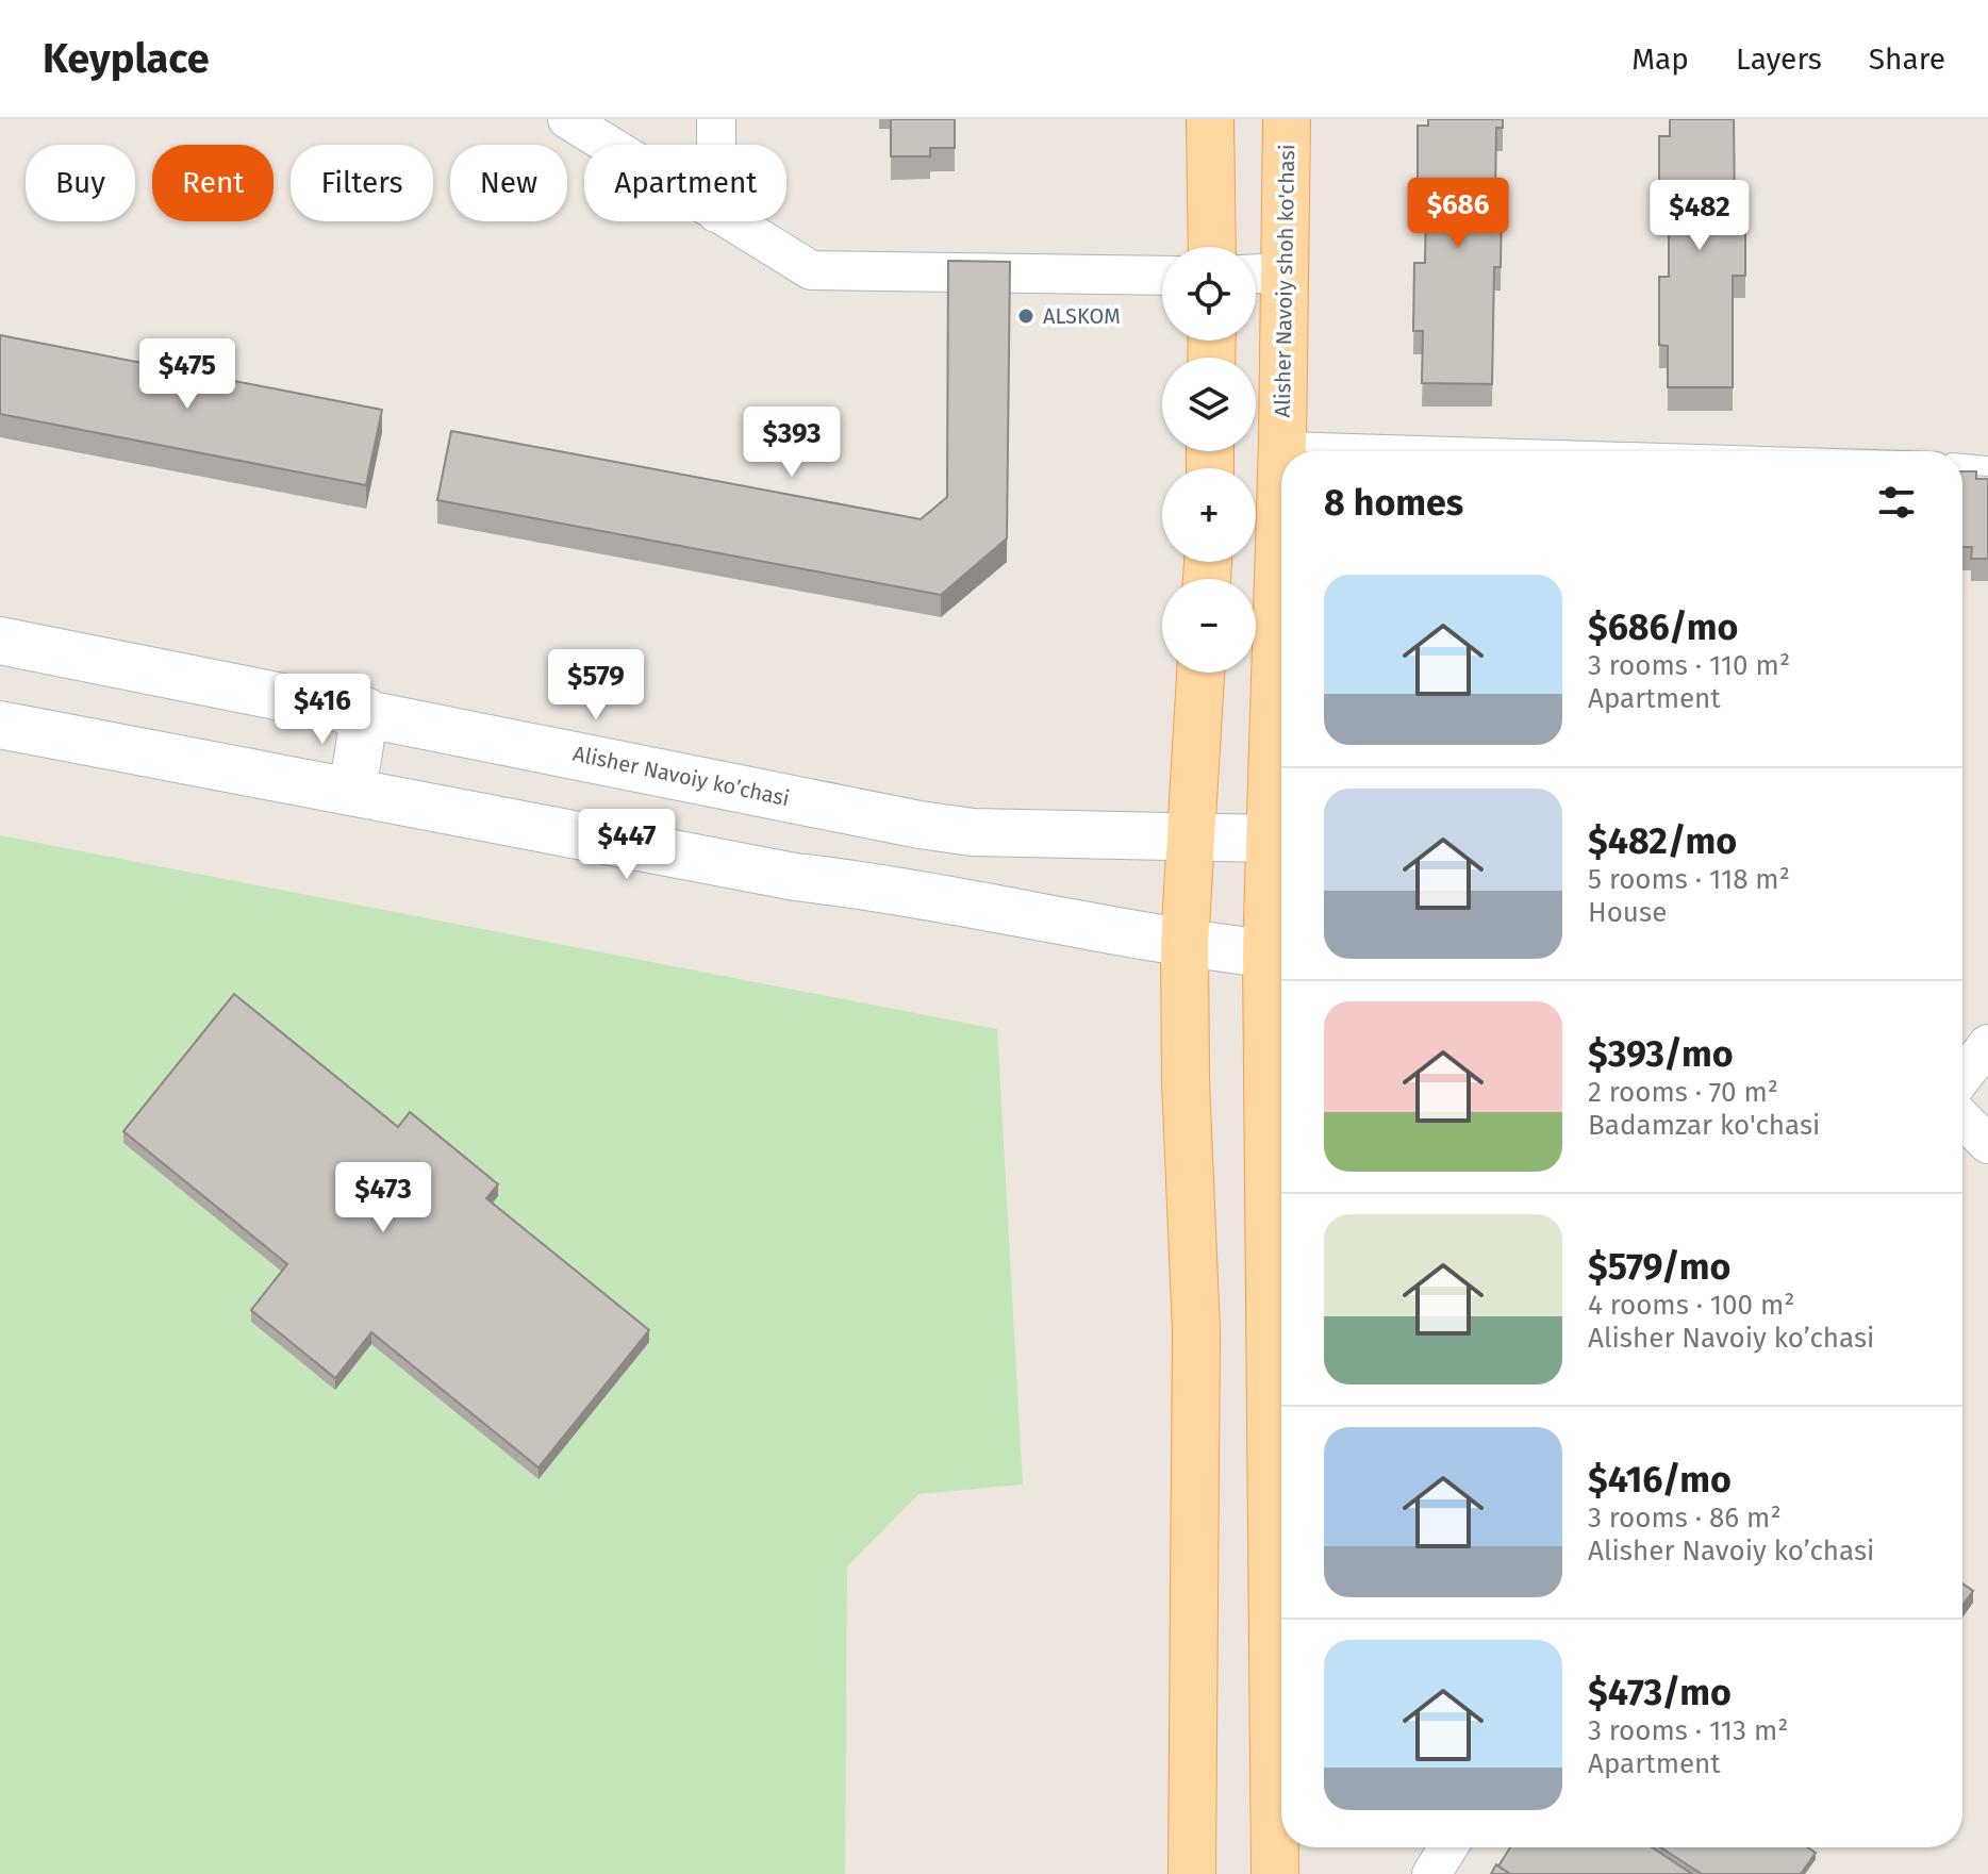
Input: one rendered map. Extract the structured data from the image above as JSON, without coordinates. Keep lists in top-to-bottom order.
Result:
{
  "streets": {
    "main road": ["Alisher Navoiy shoh ko'chasi", "Alisher Navoiy ko’chasi"]
  },
  "crossings": [
    ["Alisher Navoiy shoh ko'chasi", "Alisher Navoiy ko’chasi"]
  ],
  "places": ["ALSKOM"],
  "page": {
    "header": "Keyplace",
    "nav": ["Map", "Layers", "Share"],
    "chip": [
      "Buy",
      "Rent",
      "Filters",
      "New",
      "Apartment"
    ],
    "price": [
      "$686",
      "$482",
      "$475",
      "$393",
      "$579",
      "$416",
      "$447",
      "$473"
    ],
    "map_buttons": ["+", "−"],
    "heading": "8 homes",
    "list": [
      {
        "name": "$686/mo",
        "note": "3 rooms · 110 m² · Apartment"
      },
      {
        "name": "$482/mo",
        "note": "5 rooms · 118 m² · House"
      },
      {
        "name": "$393/mo",
        "note": "2 rooms · 70 m² · Badamzar ko'chasi"
      },
      {
        "name": "$579/mo",
        "note": "4 rooms · 100 m² · Alisher Navoiy ko’chasi"
      },
      {
        "name": "$416/mo",
        "note": "3 rooms · 86 m² · Alisher Navoiy ko’chasi"
      },
      {
        "name": "$473/mo",
        "note": "3 rooms · 113 m² · Apartment"
      }
    ]
  }
}
